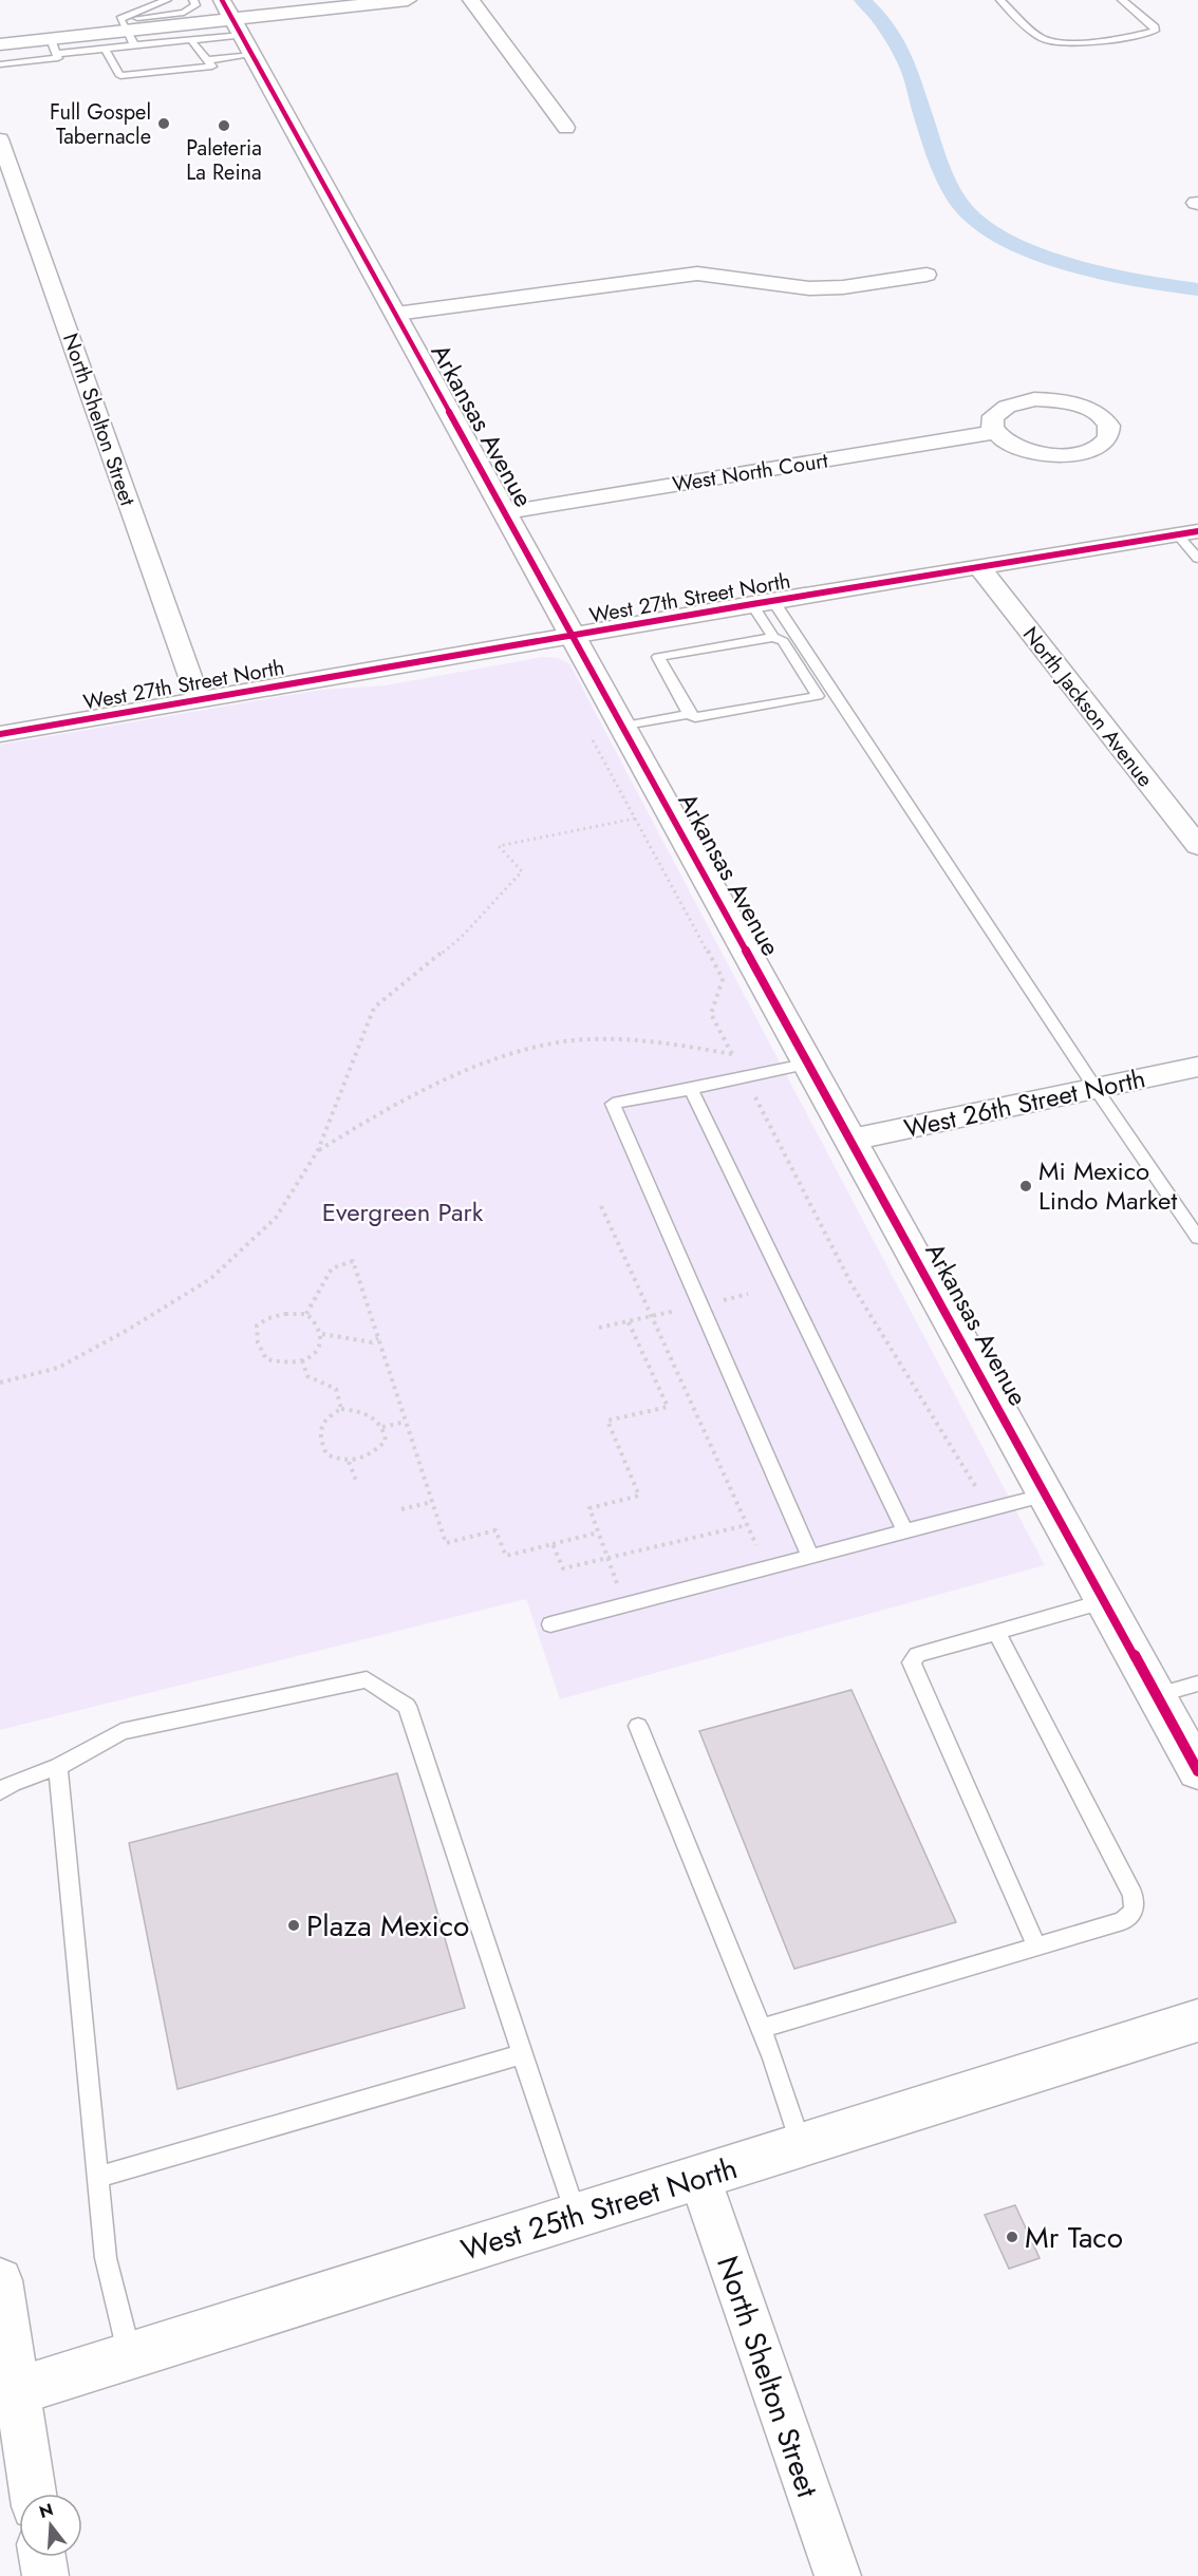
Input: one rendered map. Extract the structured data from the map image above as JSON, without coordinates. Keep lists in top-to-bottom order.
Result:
{
  "streets": {
    "street": [
      "North Shelton Street",
      "Arkansas Avenue",
      "West North Court",
      "West 27th Street North",
      "North Jackson Avenue",
      "West 26th Street North",
      "West 25th Street North"
    ]
  },
  "crossings": [
    ["North Shelton Street", "West 27th Street North"],
    ["North Shelton Street", "West 25th Street North"],
    ["Arkansas Avenue", "West North Court"],
    ["Arkansas Avenue", "West 27th Street North"],
    ["Arkansas Avenue", "West 26th Street North"],
    ["West 27th Street North", "North Jackson Avenue"]
  ],
  "parks": ["Evergreen Park"],
  "places": [
    "Full Gospel Tabernacle",
    "Paleteria La Reina",
    "Mi Mexico Lindo Market",
    "Plaza Mexico",
    "Mr Taco"
  ],
  "north": "top"
}
